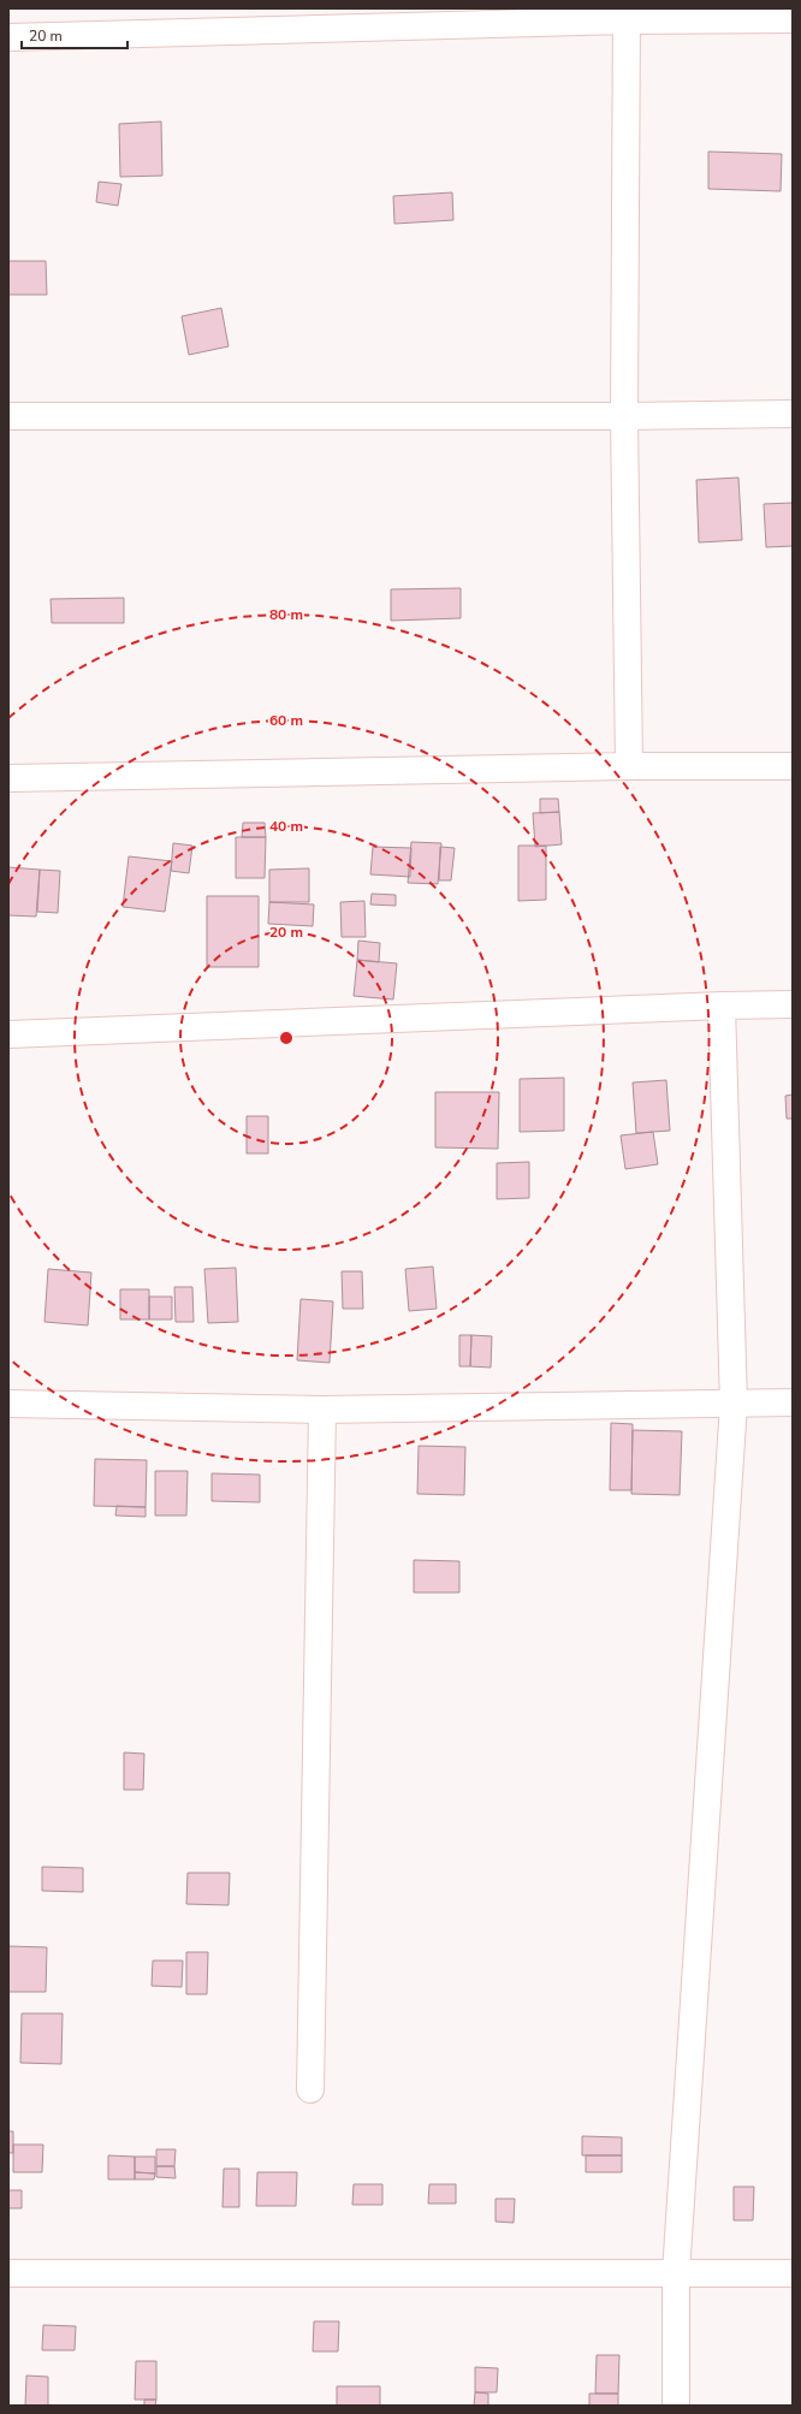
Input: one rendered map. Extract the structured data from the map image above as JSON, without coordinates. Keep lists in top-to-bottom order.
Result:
{
  "scale_bar": "20 m",
  "rings": [
    "80 m",
    "60 m",
    "40 m",
    "20 m"
  ]
}
